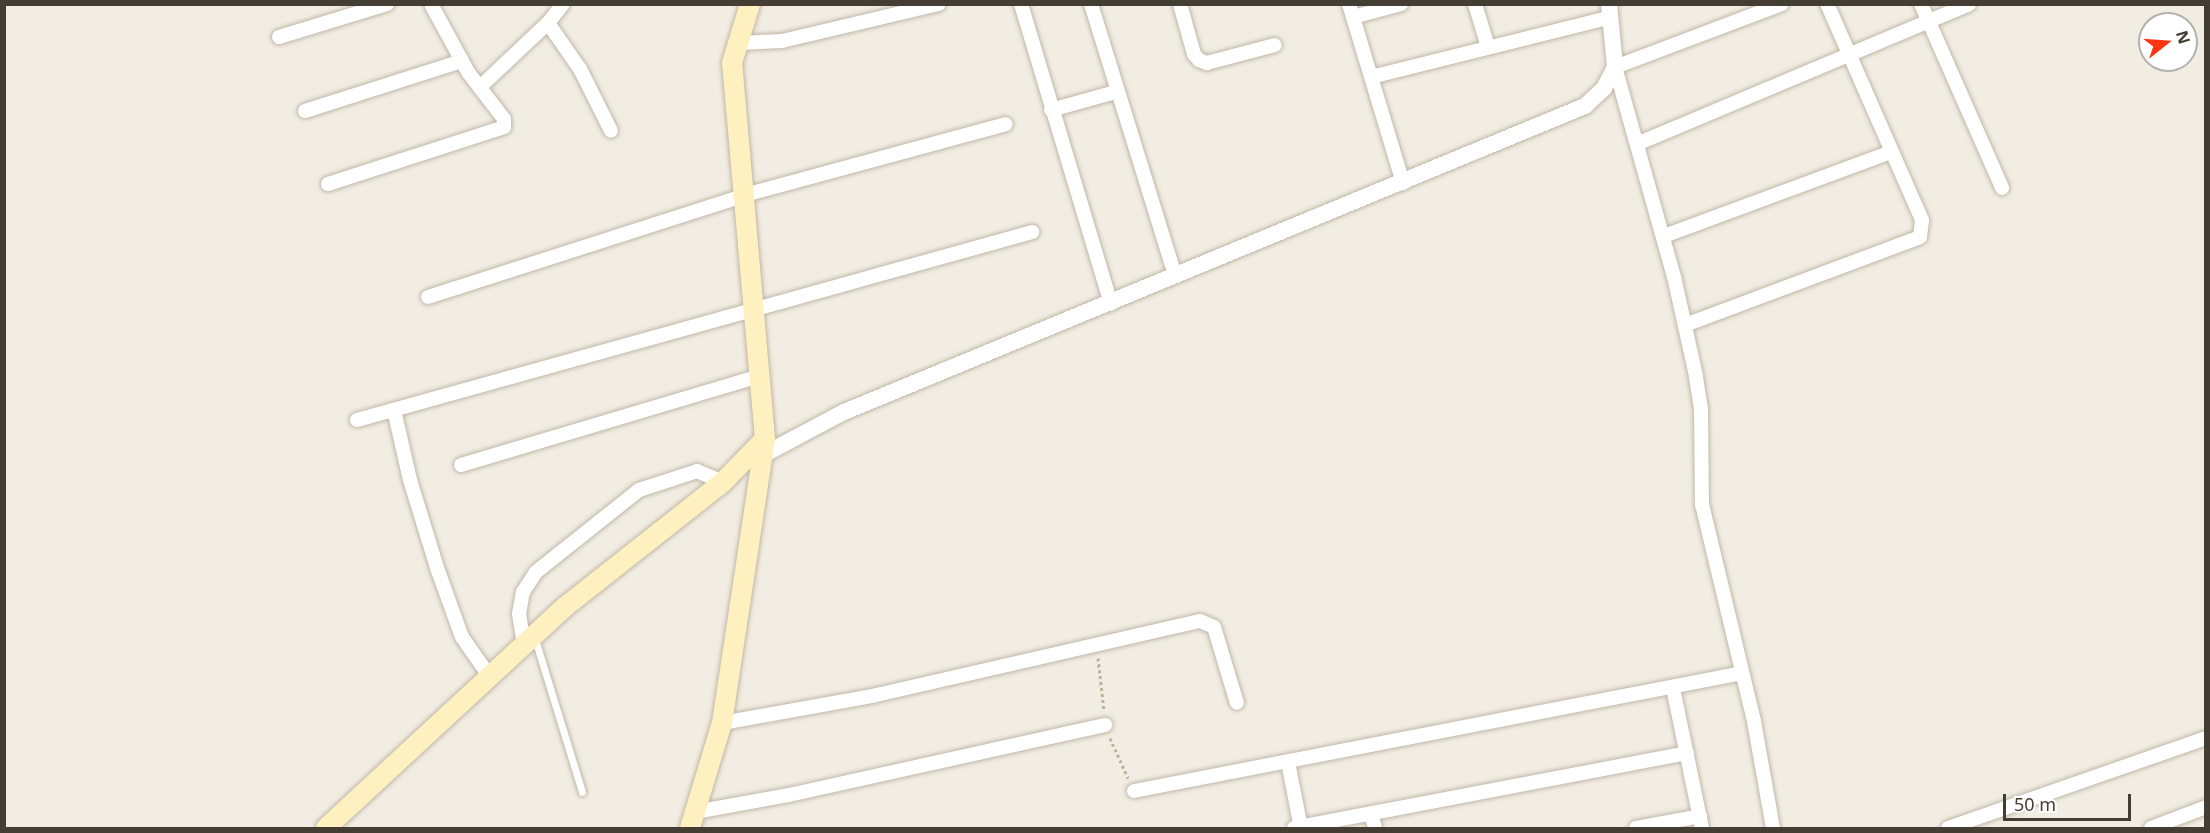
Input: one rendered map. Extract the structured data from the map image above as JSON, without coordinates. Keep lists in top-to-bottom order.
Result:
{
  "scale_bar": "50 m",
  "north": "right"
}
